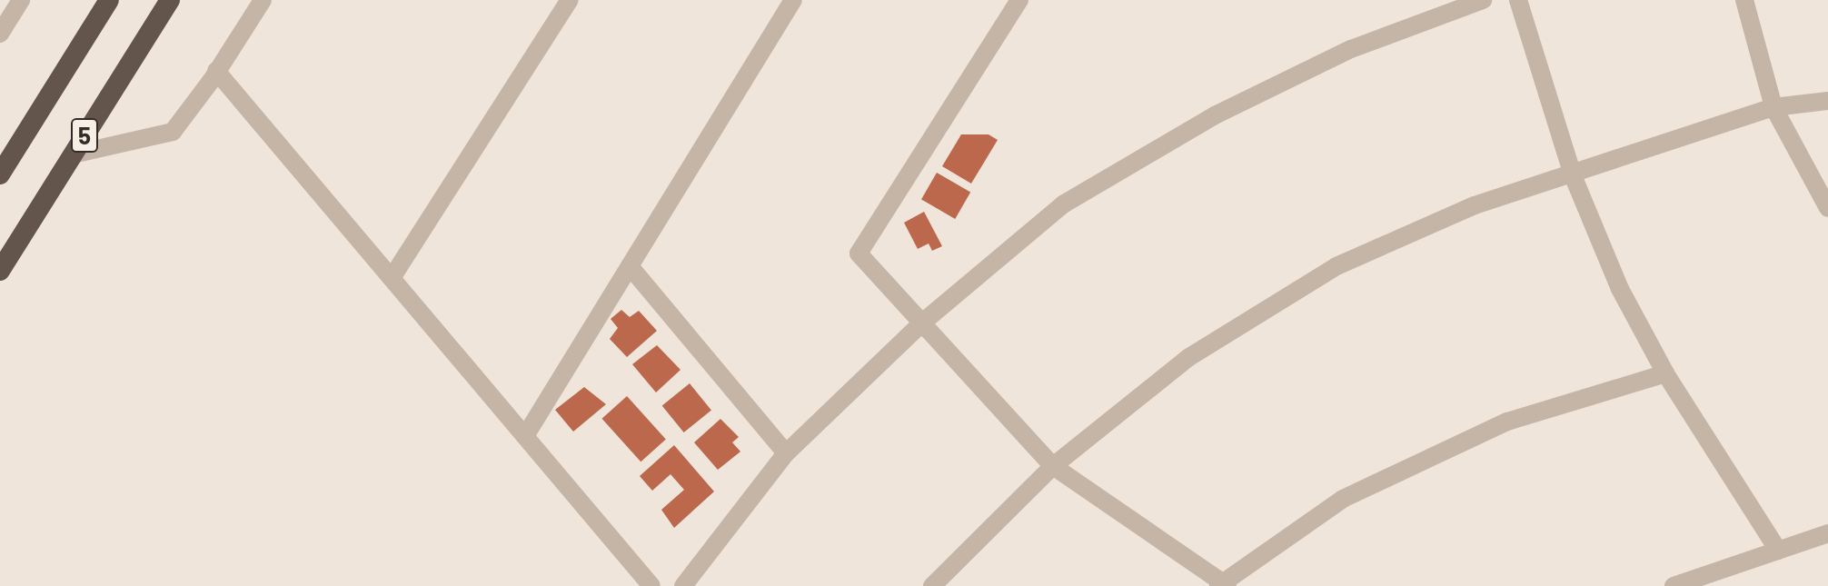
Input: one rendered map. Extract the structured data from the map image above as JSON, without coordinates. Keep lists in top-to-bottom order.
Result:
{
  "streets": {
    "highway": ["5"]
  }
}
